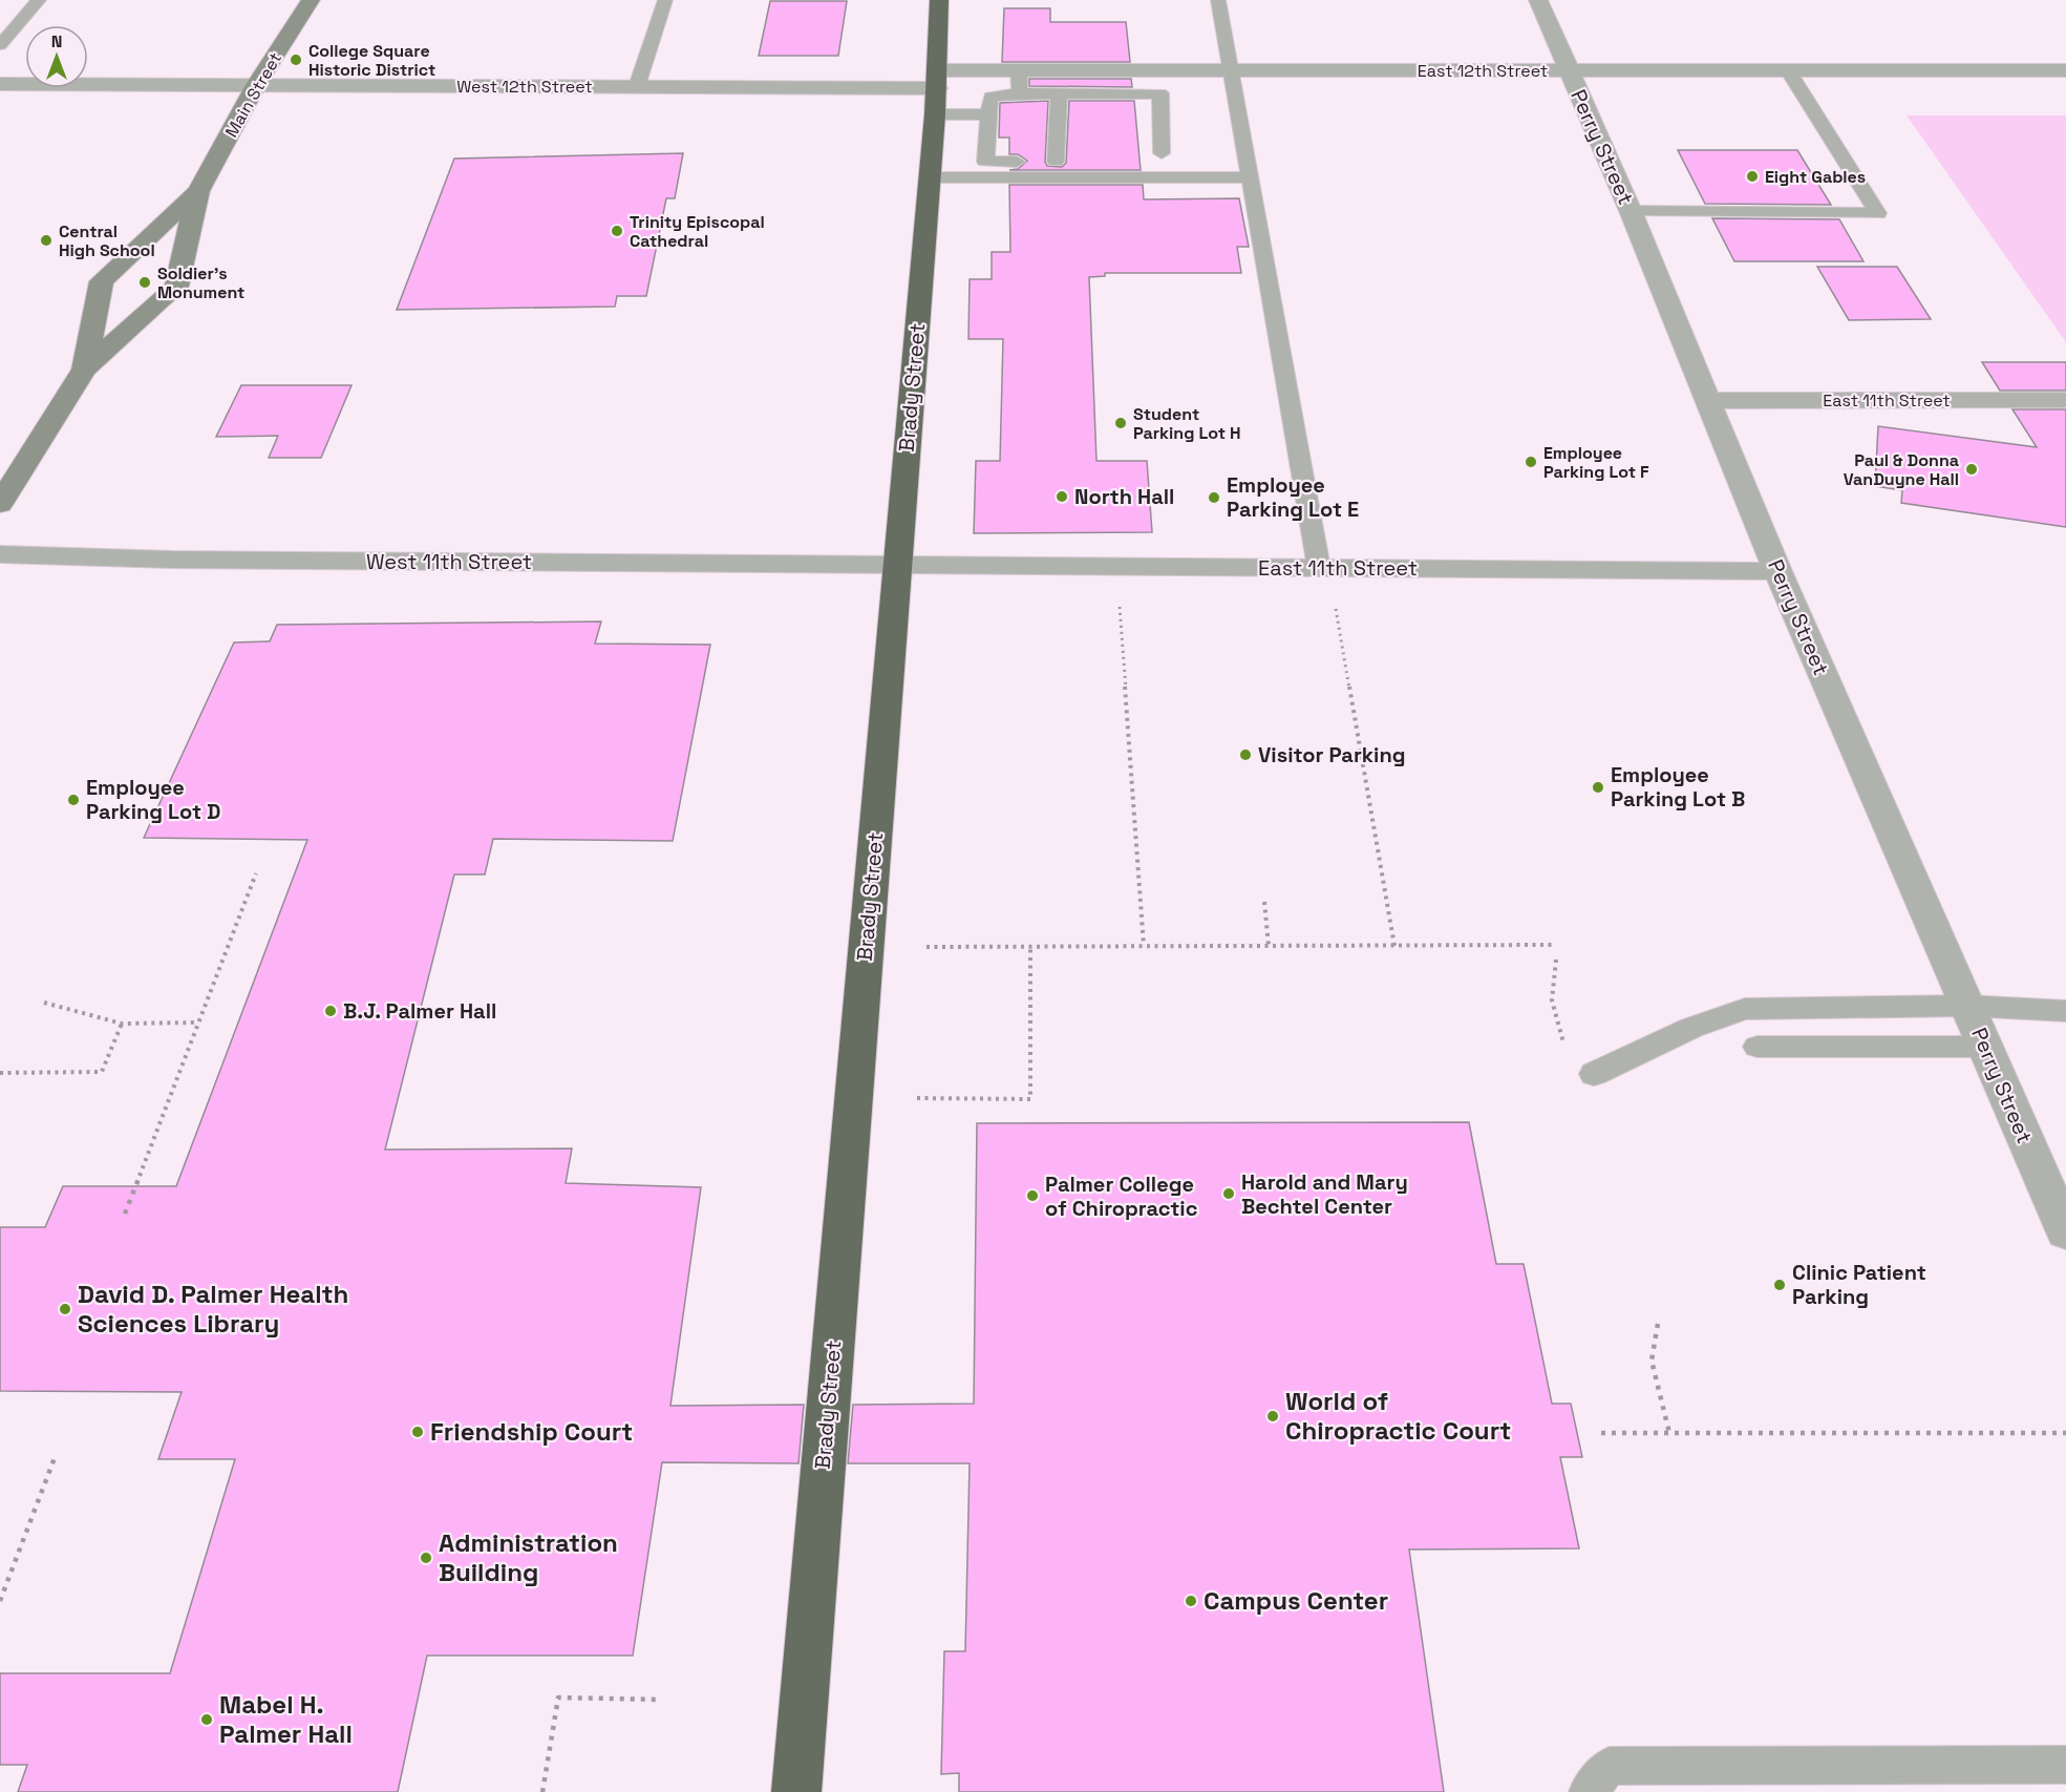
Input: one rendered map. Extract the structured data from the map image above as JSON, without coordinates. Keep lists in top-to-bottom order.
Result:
{
  "streets": {
    "highway": ["Brady Street"],
    "street": [
      "East 12th Street",
      "West 12th Street",
      "Main Street",
      "Perry Street",
      "East 11th Street",
      "West 11th Street"
    ]
  },
  "crossings": [
    ["East 12th Street", "West 12th Street"],
    ["East 12th Street", "Perry Street"],
    ["East 12th Street", "Brady Street"],
    ["West 12th Street", "Main Street"],
    ["West 12th Street", "Brady Street"],
    ["Perry Street", "East 11th Street"],
    ["Brady Street", "East 11th Street"],
    ["Brady Street", "West 11th Street"],
    ["East 11th Street", "West 11th Street"]
  ],
  "places": [
    "College Square Historic District",
    "Eight Gables",
    "Trinity Episcopal Cathedral",
    "Central High School",
    "Soldier's Monument",
    "Student Parking Lot H",
    "Employee Parking Lot F",
    "Paul & Donna VanDuyne Hall",
    "North Hall",
    "Employee Parking Lot E",
    "Visitor Parking",
    "Employee Parking Lot B",
    "Employee Parking Lot D",
    "B.J. Palmer Hall",
    "Harold and Mary Bechtel Center",
    "Palmer College of Chiropractic",
    "Clinic Patient Parking",
    "David D. Palmer Health Sciences Library",
    "World of Chiropractic Court",
    "Friendship Court",
    "Administration Building",
    "Campus Center",
    "Mabel H. Palmer Hall"
  ],
  "north": "top"
}
